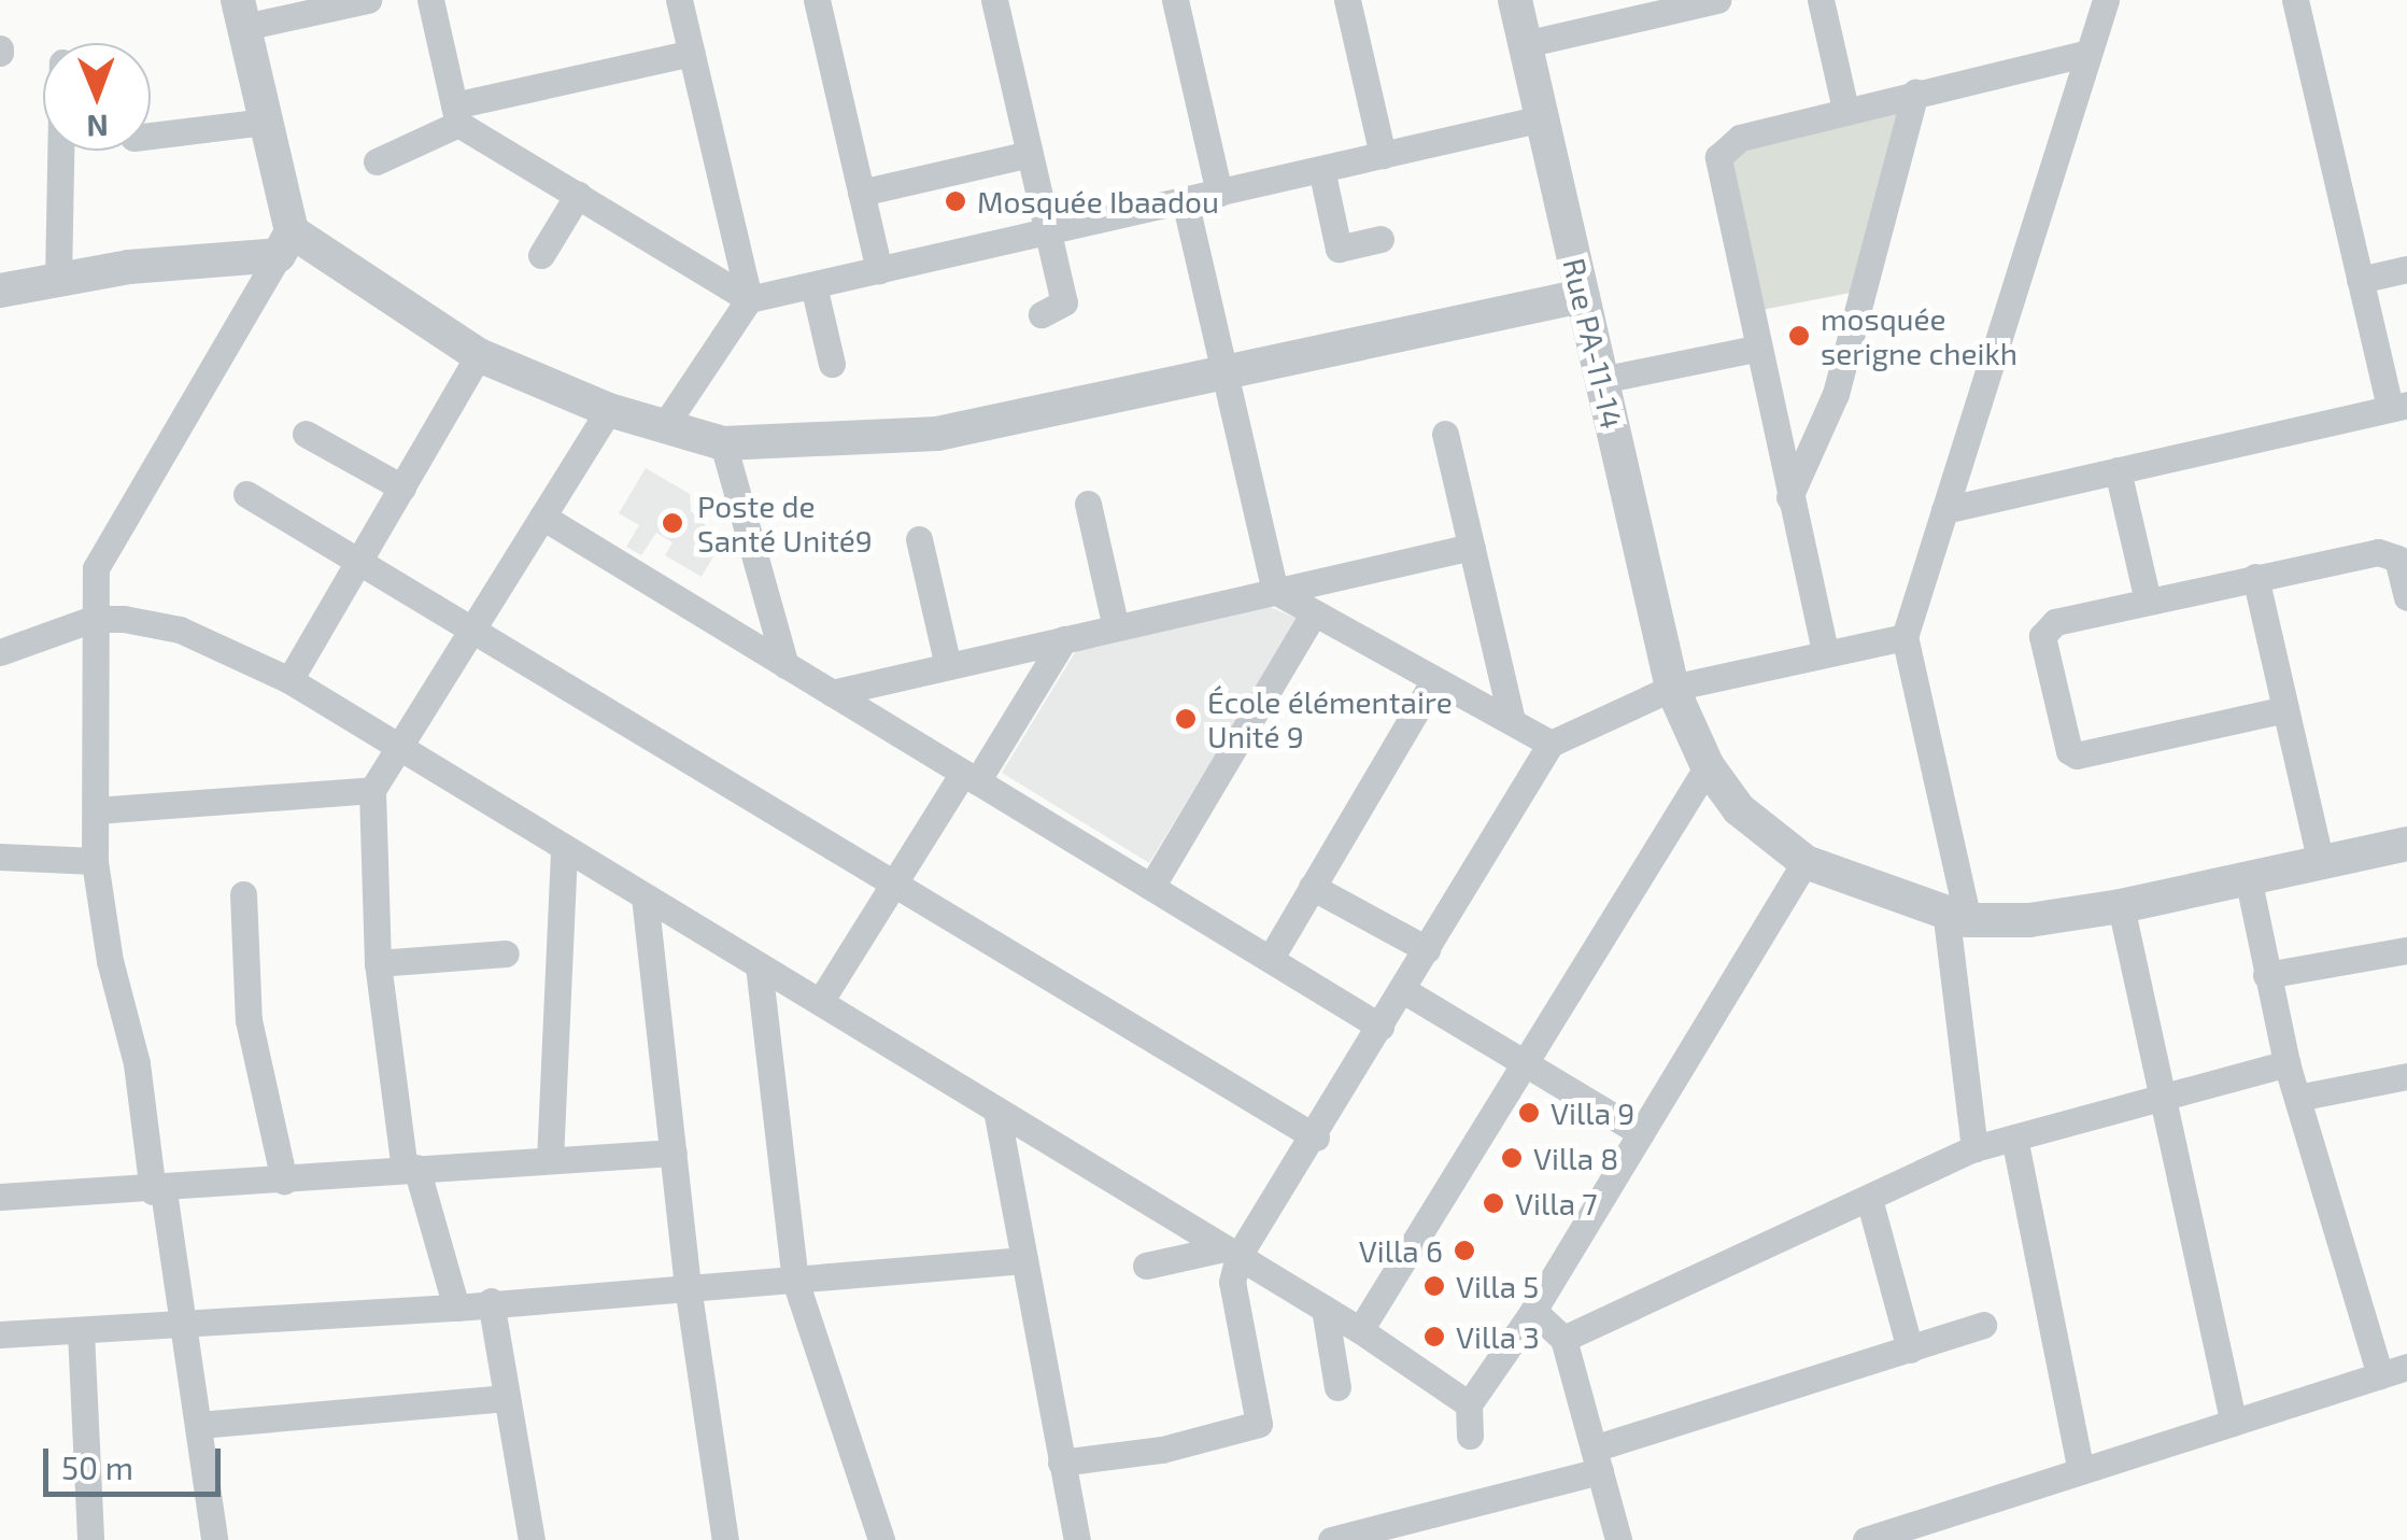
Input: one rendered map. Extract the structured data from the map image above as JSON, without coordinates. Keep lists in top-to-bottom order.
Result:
{
  "streets": {
    "street": ["Rue PA-11-14"]
  },
  "places": [
    "Mosquée Ibaadou",
    "mosquée serigne cheikh",
    "Poste de Santé Unité9",
    "École élémentaire Unité 9",
    "Villa 9",
    "Villa 8",
    "Villa 7",
    "Villa 6",
    "Villa 5",
    "Villa 3"
  ],
  "scale_bar": "50 m",
  "north": "bottom"
}
